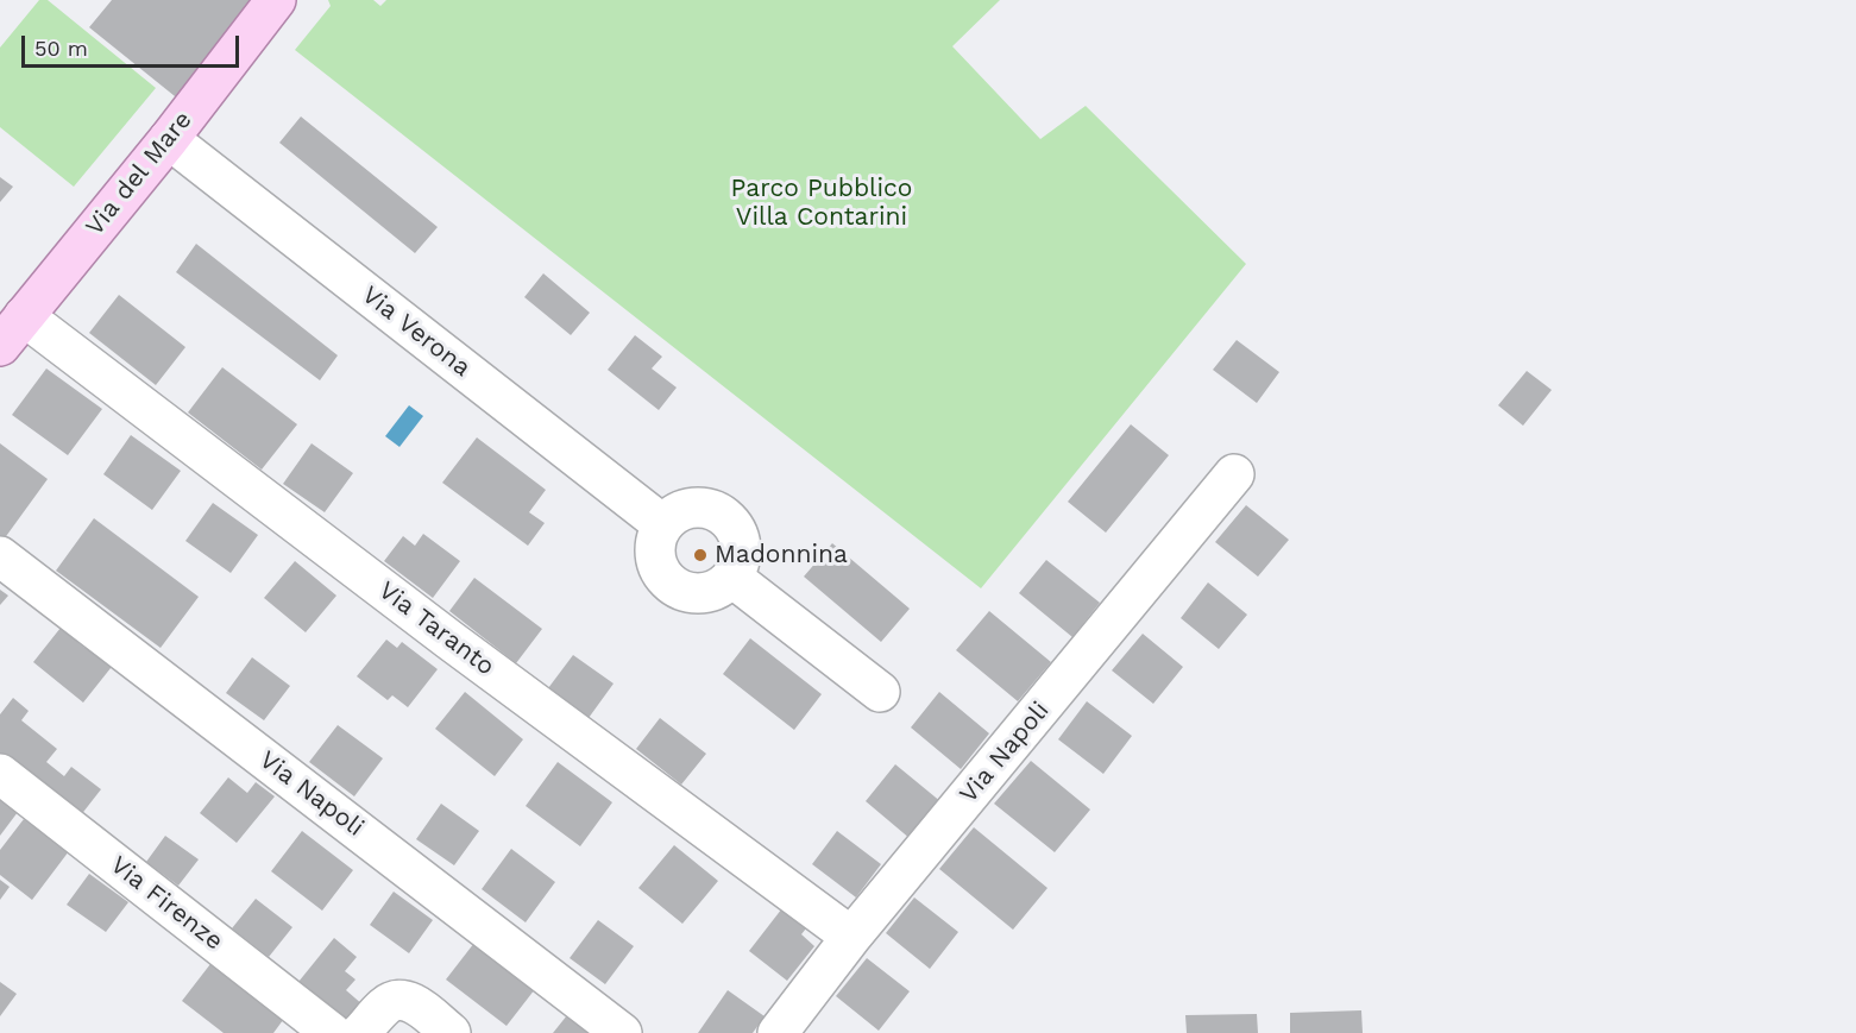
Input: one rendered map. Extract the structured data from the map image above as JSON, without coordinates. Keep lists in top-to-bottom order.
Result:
{
  "streets": {
    "main road": ["Via del Mare"],
    "street": [
      "Via Verona",
      "Via Taranto",
      "Via Napoli",
      "Via Firenze"
    ]
  },
  "crossings": [
    ["Via del Mare", "Via Verona"],
    ["Via del Mare", "Via Taranto"],
    ["Via Taranto", "Via Napoli"]
  ],
  "parks": ["Parco Pubblico Villa Contarini"],
  "places": ["Madonnina"],
  "scale_bar": "50 m"
}
